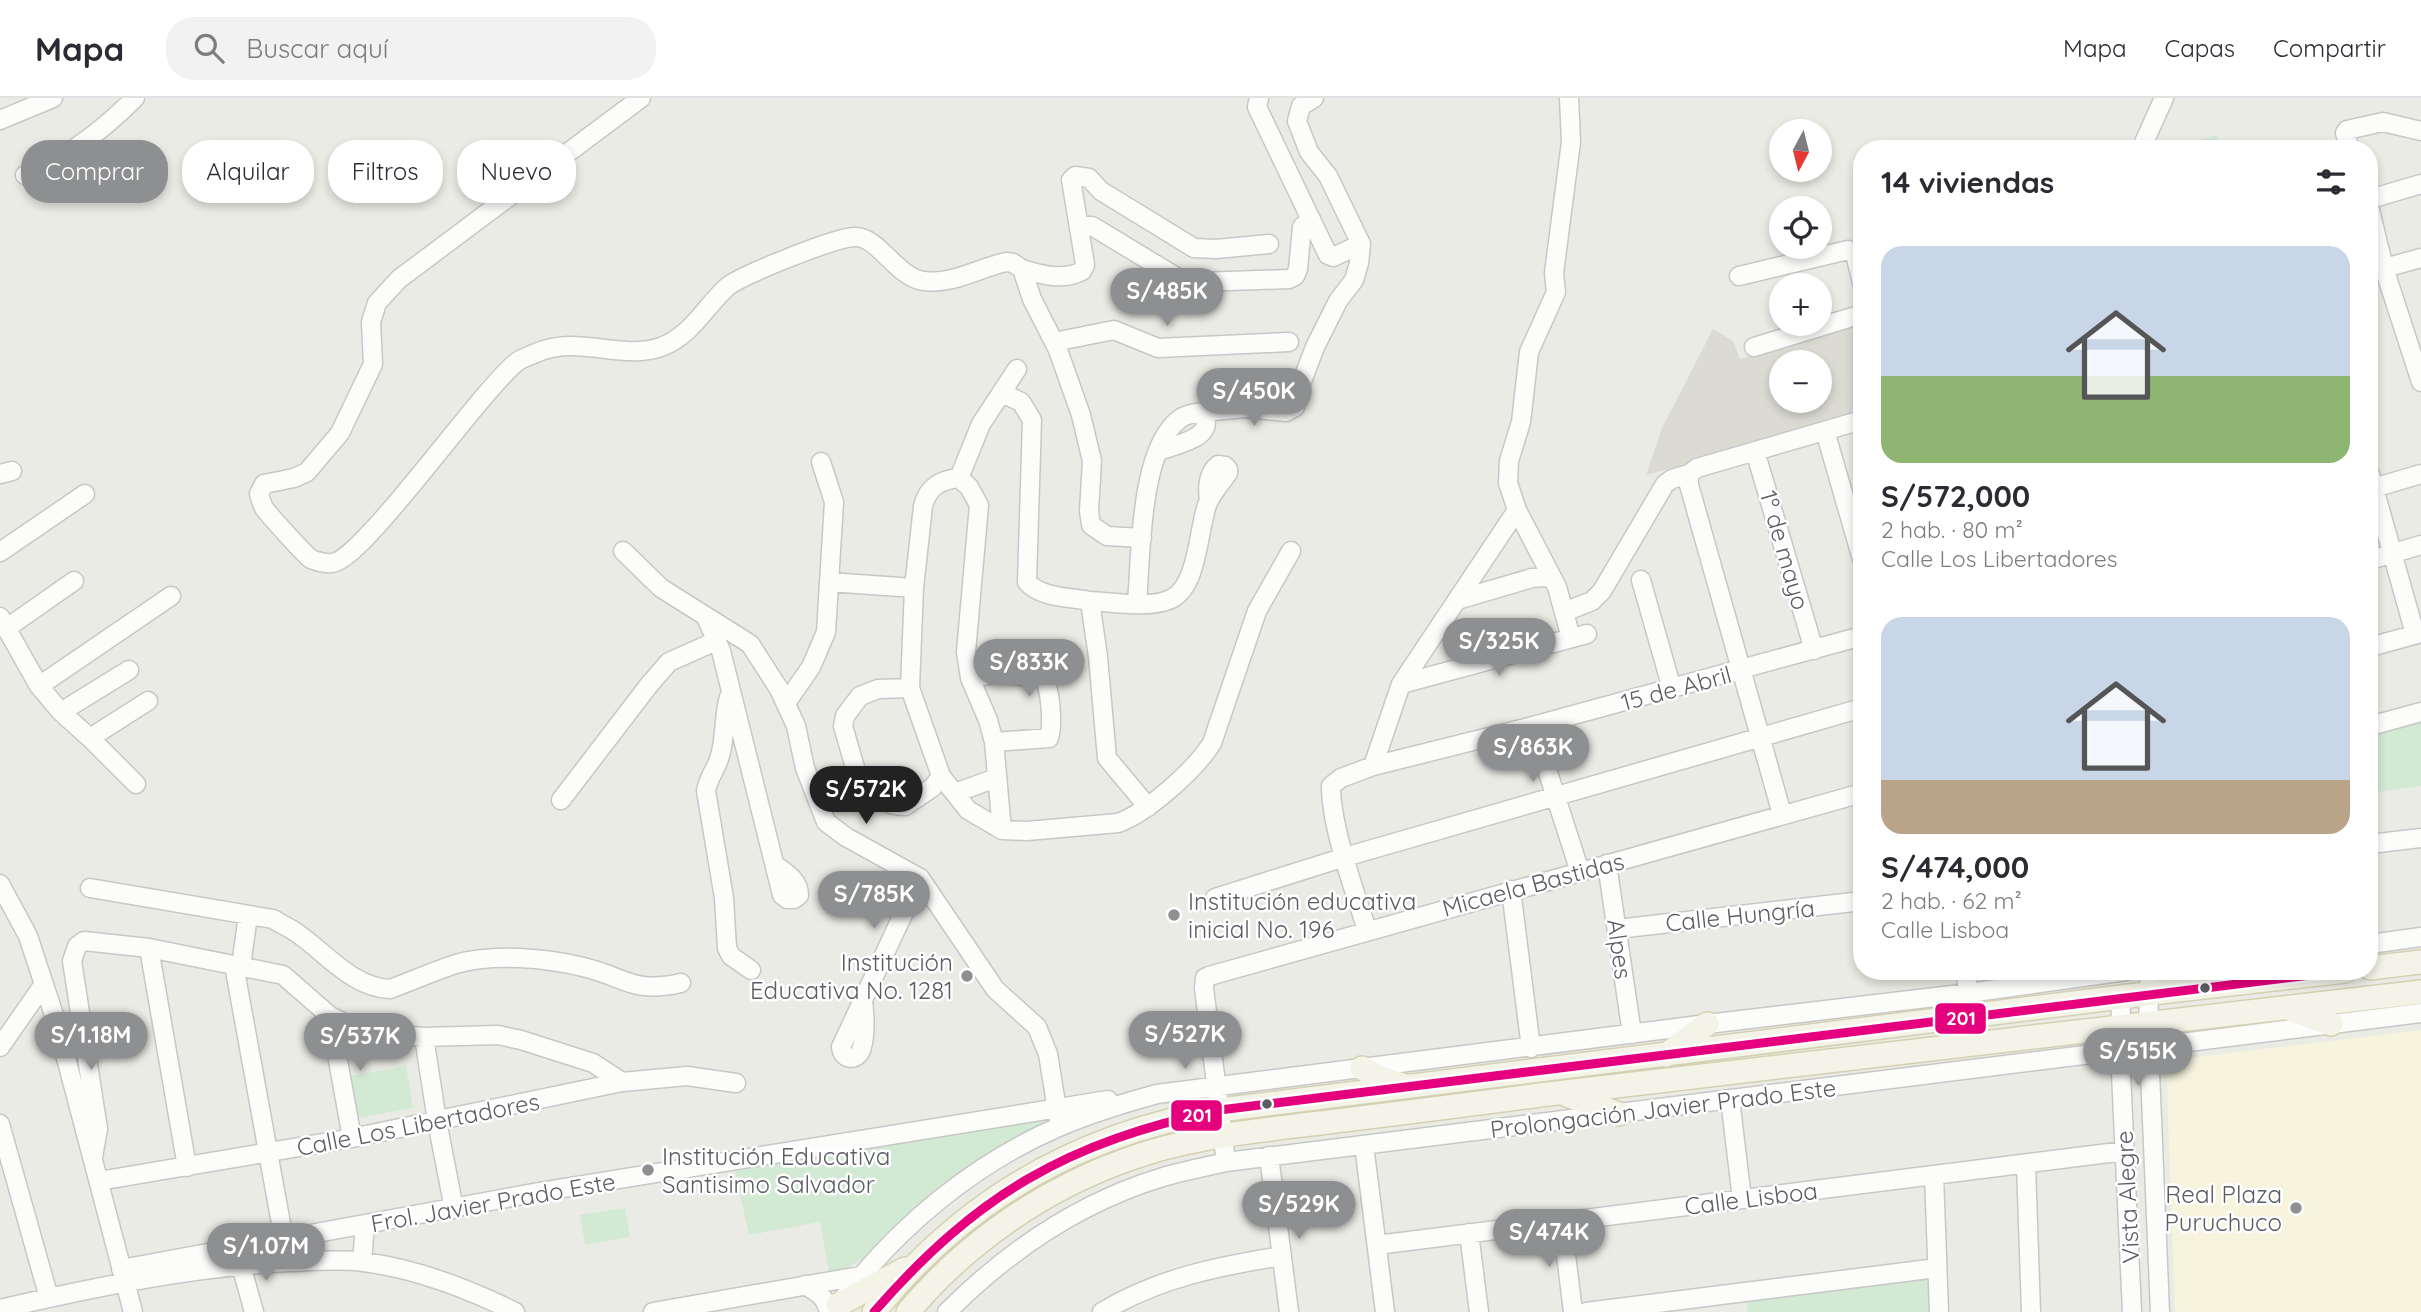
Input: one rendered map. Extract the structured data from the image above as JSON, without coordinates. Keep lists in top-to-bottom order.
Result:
{
  "streets": {
    "main road": ["Prolongación Javier Prado Este"],
    "street": [
      "1º de mayo",
      "15 de Abril",
      "Micaela Bastidas",
      "Calle Hungría",
      "Alpes",
      "Calle Los Libertadores",
      "Vista Alegre",
      "Calle Lisboa",
      "Frol. Javier Prado Este"
    ]
  },
  "crossings": [
    ["1º de mayo", "15 de Abril"],
    ["Micaela Bastidas", "Alpes"],
    ["Calle Hungría", "Alpes"],
    ["Prolongación Javier Prado Este", "Vista Alegre"],
    ["Vista Alegre", "Calle Lisboa"]
  ],
  "places": [
    "Institución educativa inicial No. 196",
    "Institución Educativa No. 1281",
    "Institución Educativa Santisimo Salvador",
    "Real Plaza Puruchuco"
  ],
  "lines": ["transit line 201"],
  "north": "bottom",
  "page": {
    "header": "Mapa",
    "search": "Buscar aquí",
    "nav": ["Mapa", "Capas", "Compartir"],
    "map_buttons": ["+", "−"],
    "chip": [
      "Comprar",
      "Alquilar",
      "Filtros",
      "Nuevo"
    ],
    "heading": "14 viviendas",
    "list": [
      {
        "name": "S/572,000",
        "note": "2 hab. · 80 m² · Calle Los Libertadores"
      },
      {
        "name": "S/474,000",
        "note": "2 hab. · 62 m² · Calle Lisboa"
      }
    ],
    "price": [
      "S/485K",
      "S/450K",
      "S/325K",
      "S/833K",
      "S/863K",
      "S/572K",
      "S/785K",
      "S/527K",
      "S/1.18M",
      "S/537K",
      "S/515K",
      "S/529K",
      "S/474K",
      "S/1.07M"
    ]
  }
}
